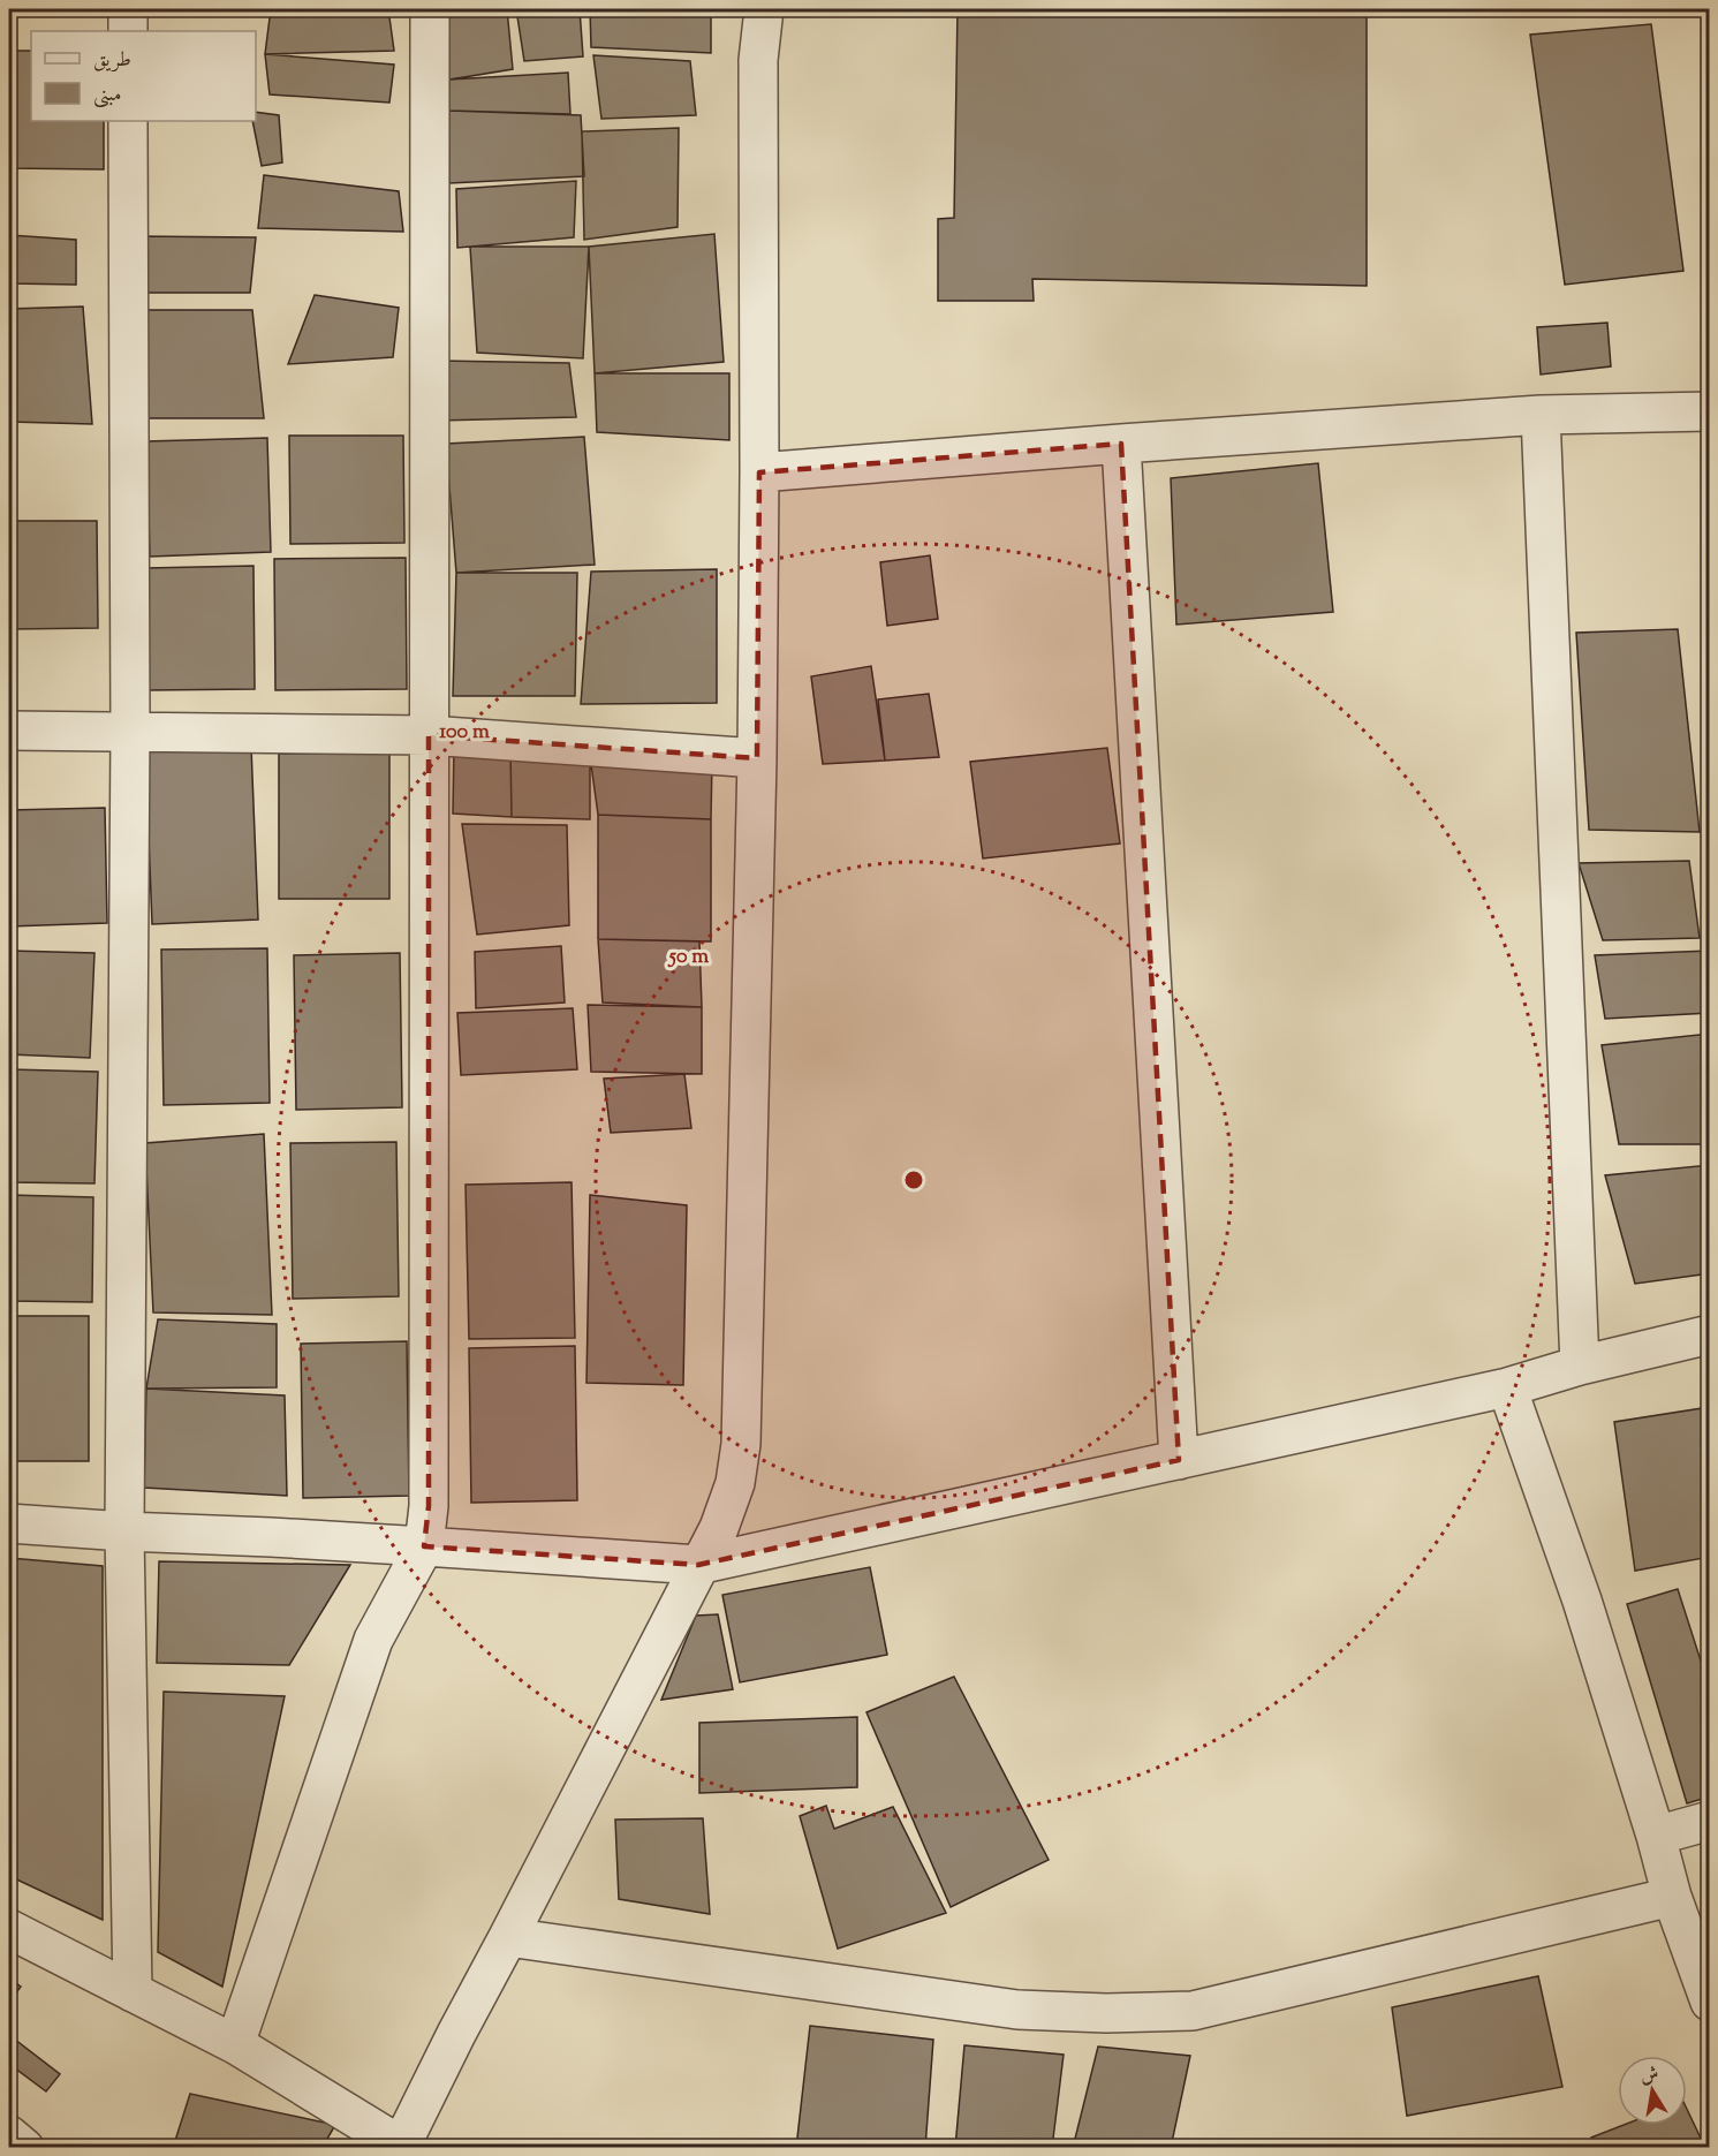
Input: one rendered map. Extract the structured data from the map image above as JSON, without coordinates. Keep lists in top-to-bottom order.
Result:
{
  "legend": ["طريق", "مبنى"],
  "north": "top",
  "rings": ["100 m", "50 m"]
}
